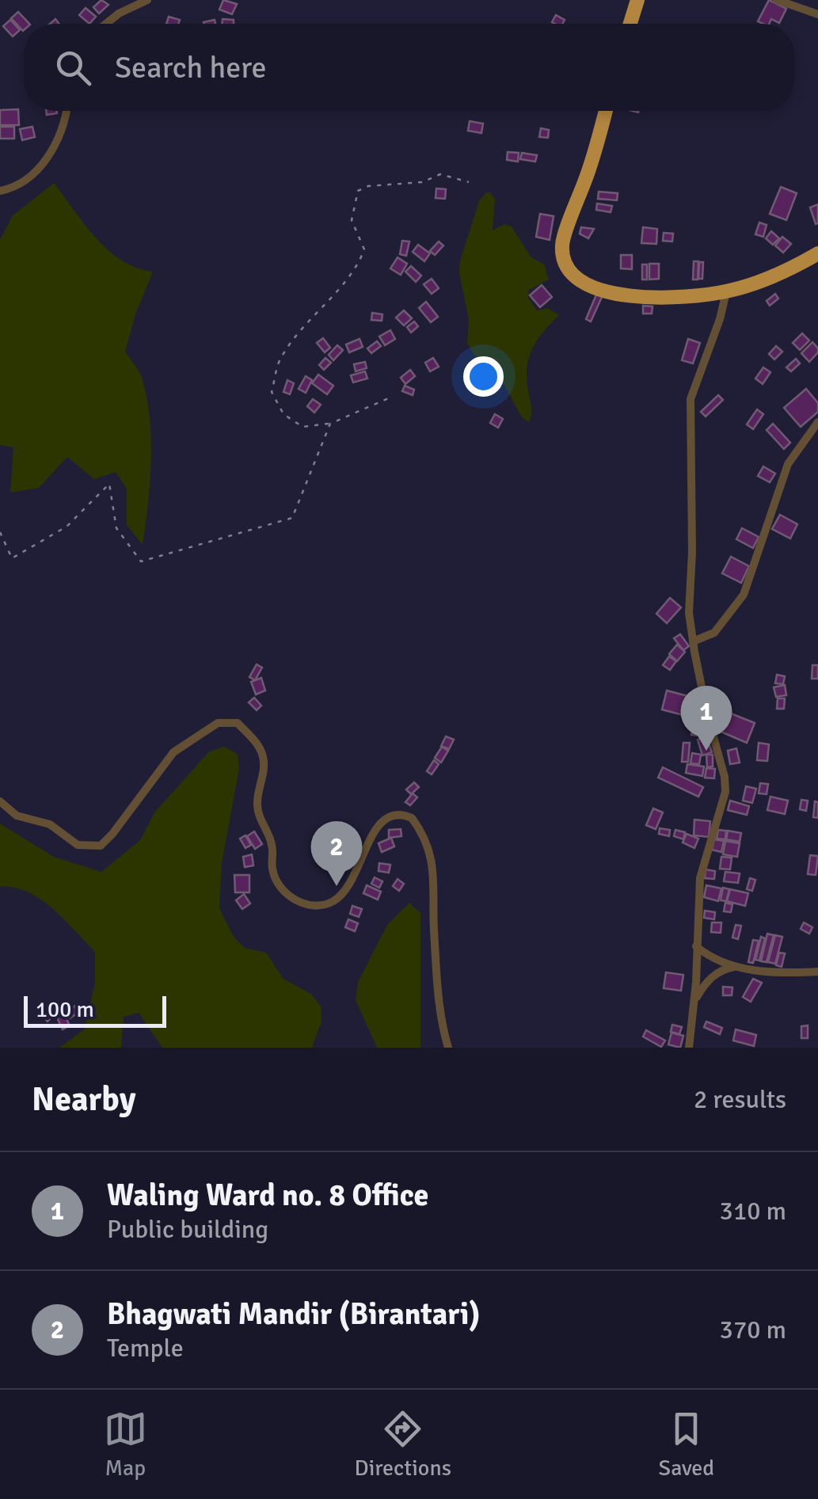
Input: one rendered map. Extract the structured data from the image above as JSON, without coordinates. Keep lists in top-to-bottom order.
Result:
{
  "scale_bar": "100 m",
  "page": {
    "search": "Search here",
    "pins": ["1", "2"],
    "scale": "100 m",
    "heading": ["Nearby", "2 results"],
    "list": [
      {
        "mark": "1",
        "name": "Waling Ward no. 8 Office",
        "note": "Public building",
        "value": "310 m"
      },
      {
        "mark": "2",
        "name": "Bhagwati Mandir (Birantari)",
        "note": "Temple",
        "value": "370 m"
      }
    ],
    "nav": ["Map", "Directions", "Saved"]
  }
}
